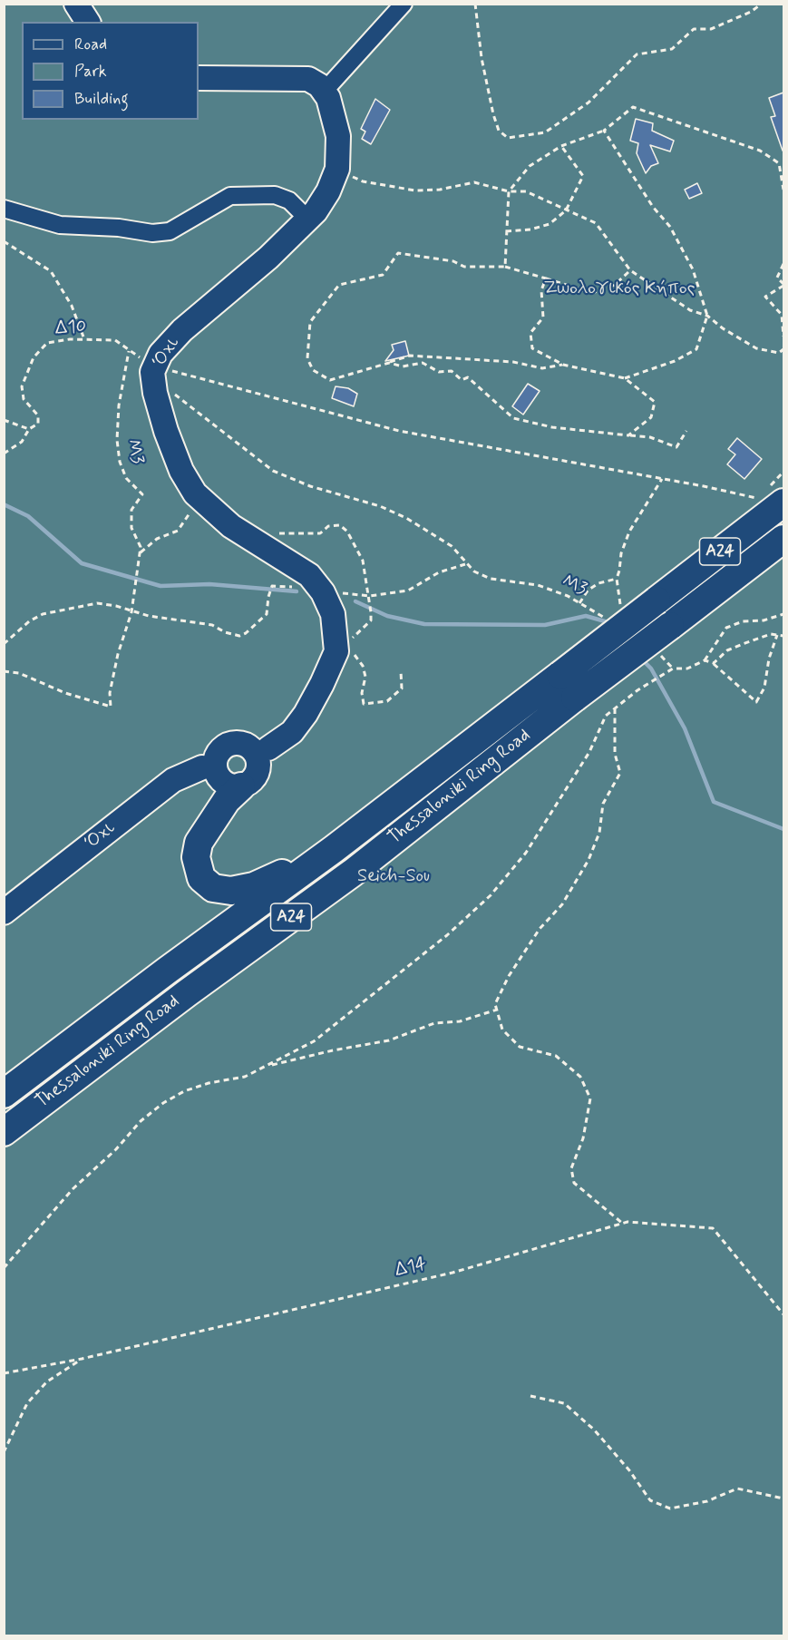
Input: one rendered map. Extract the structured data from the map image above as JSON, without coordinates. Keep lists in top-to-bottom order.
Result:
{
  "streets": {
    "highway": ["Α24", "Thessaloniki Ring Road"],
    "main road": ["Όχι"],
    "path": ["Δ10", "Μ3", "Δ14"]
  },
  "crossings": [
    ["Δ10", "Όχι"],
    ["Δ10", "Μ3"],
    ["Όχι", "Μ3"]
  ],
  "parks": ["Ζωολογικός Κήπος", "Seich-Sou"],
  "legend": ["Road", "Park", "Building"]
}
